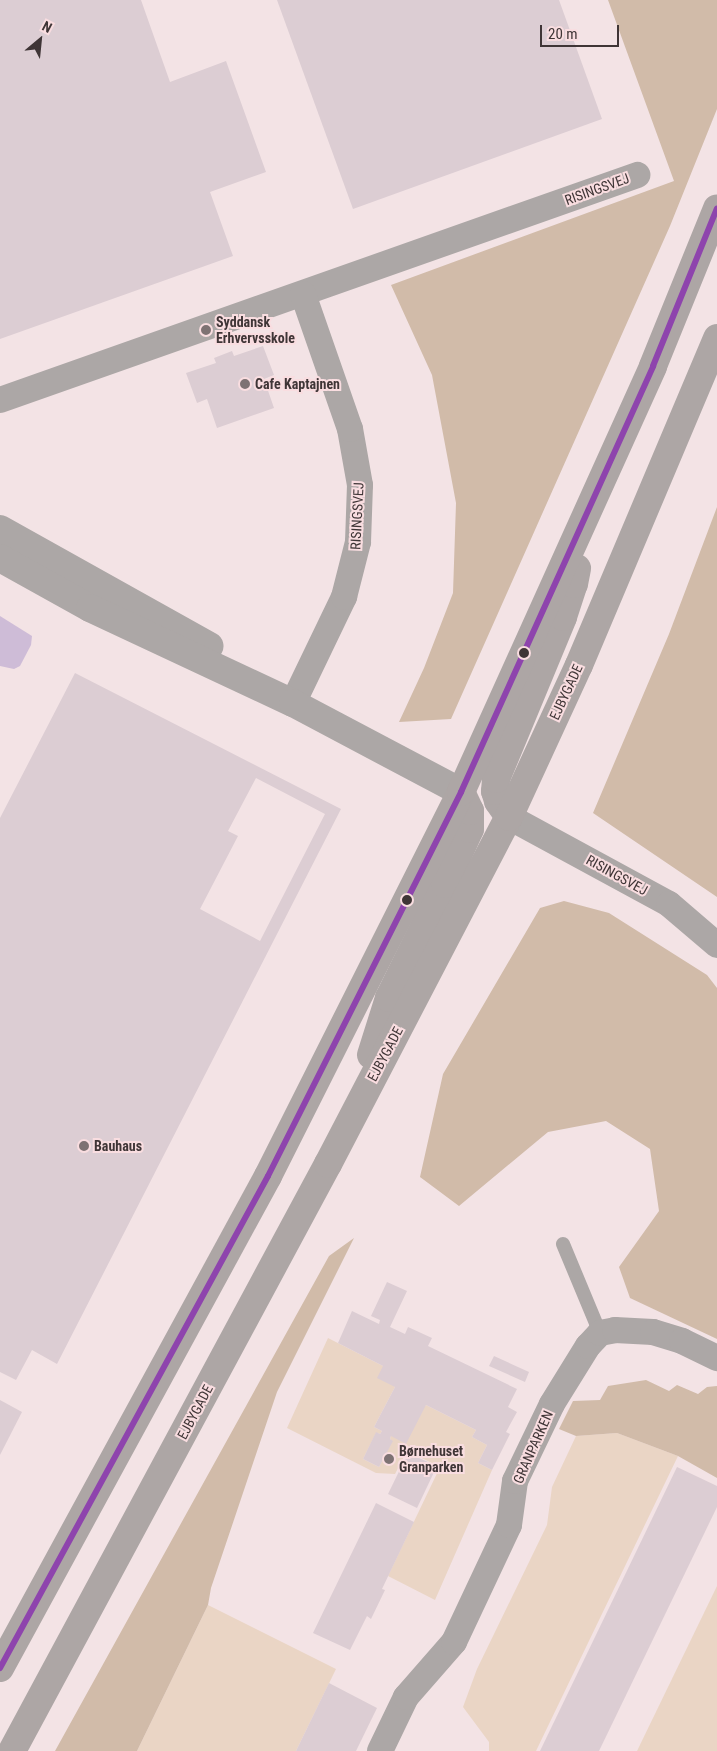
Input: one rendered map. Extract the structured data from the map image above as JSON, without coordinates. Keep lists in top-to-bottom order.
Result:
{
  "streets": {
    "main road": ["EJBYGADE"],
    "street": ["RISINGSVEJ", "GRANPARKEN"]
  },
  "crossings": [
    ["RISINGSVEJ", "EJBYGADE"]
  ],
  "places": [
    "Syddansk Erhvervsskole",
    "Cafe Kaptajnen",
    "Bauhaus",
    "Børnehuset Granparken"
  ],
  "scale_bar": "20 m",
  "north": "top right"
}
